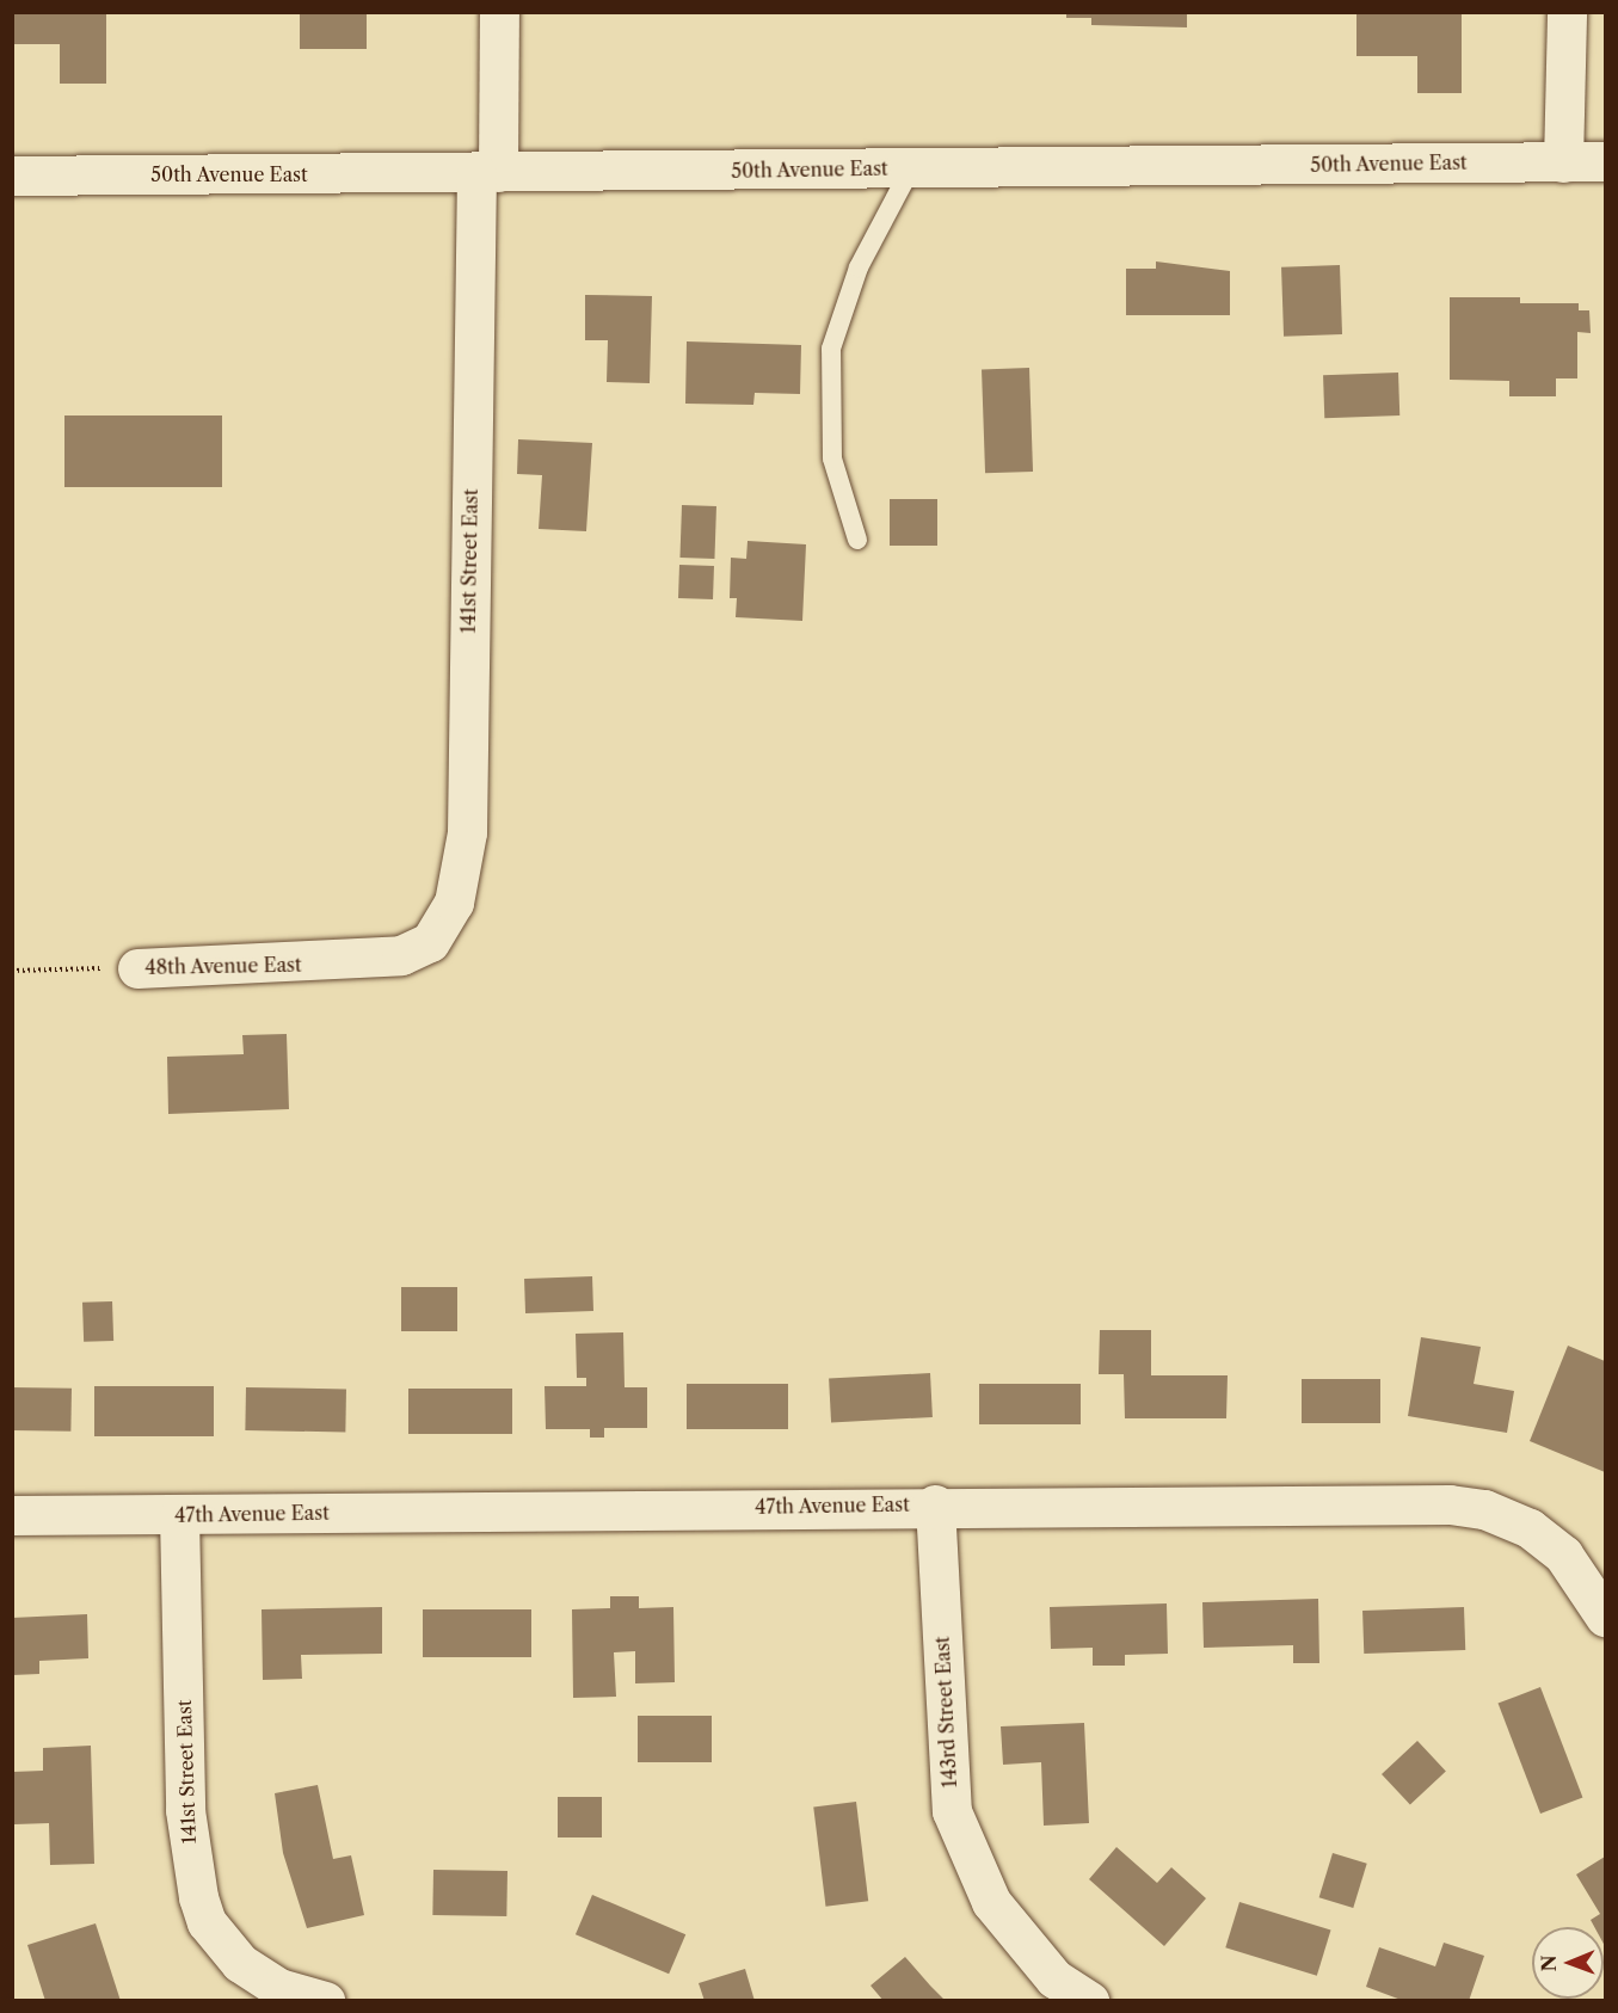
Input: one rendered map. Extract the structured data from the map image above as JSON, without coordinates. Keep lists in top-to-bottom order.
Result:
{
  "streets": {
    "street": [
      "50th Avenue East",
      "141st Street East",
      "48th Avenue East",
      "47th Avenue East",
      "143rd Street East"
    ]
  },
  "crossings": [
    ["50th Avenue East", "141st Street East"],
    ["141st Street East", "48th Avenue East"],
    ["141st Street East", "47th Avenue East"],
    ["47th Avenue East", "143rd Street East"]
  ],
  "north": "left"
}
